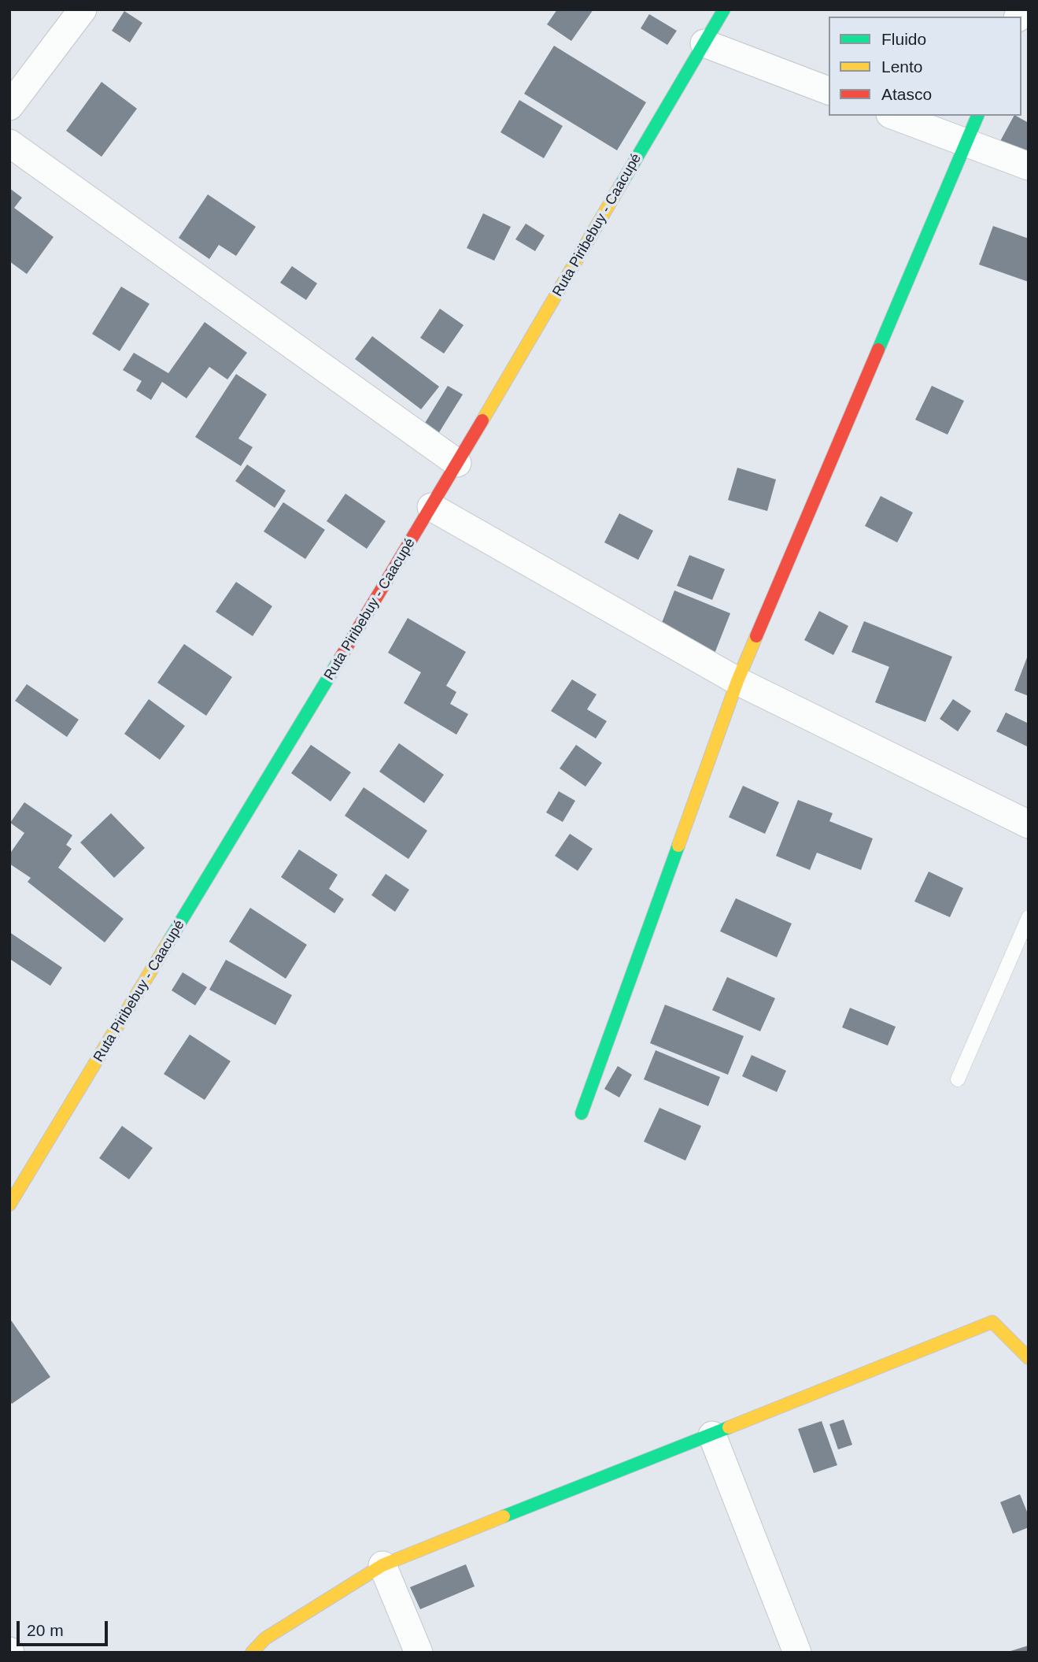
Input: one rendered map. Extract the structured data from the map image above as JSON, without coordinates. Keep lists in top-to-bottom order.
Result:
{
  "streets": {
    "street": ["Ruta Piribebuy - Caacupé"]
  },
  "legend": ["Fluido", "Lento", "Atasco"],
  "scale_bar": "20 m"
}
